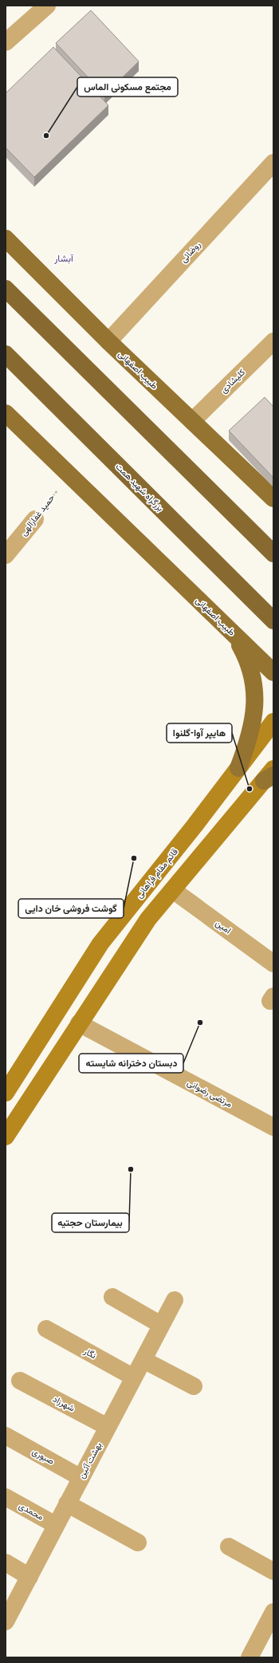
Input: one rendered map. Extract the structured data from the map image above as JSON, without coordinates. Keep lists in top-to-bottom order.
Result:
{
  "streets": {
    "highway": ["بزرگراه شهید همت"],
    "main road": ["طبیب اصفهانی", "قائم مقام فراهانی"],
    "street": [
      "روضائی",
      "کلیشادی",
      "حمید غفارالهی",
      "امین",
      "مرتضی رضوانی",
      "نگار",
      "شهرزاد",
      "صبوری",
      "بهشت آئین",
      "محمدی"
    ]
  },
  "crossings": [
    ["روضائی", "طبیب اصفهانی"],
    ["طبیب اصفهانی", "کلیشادی"],
    ["طبیب اصفهانی", "حمید غفارالهی"],
    ["نگار", "بهشت آئین"],
    ["شهرزاد", "بهشت آئین"],
    ["صبوری", "بهشت آئین"],
    ["بهشت آئین", "محمدی"]
  ],
  "districts": ["آبشار"],
  "places": [
    "مجتمع مسکونی الماس",
    "هایپر آوا-گلنوا",
    "گوشت فروشی خان دایی",
    "دبستان دخترانه شایسته",
    "بیمارستان حجتیه"
  ]
}
